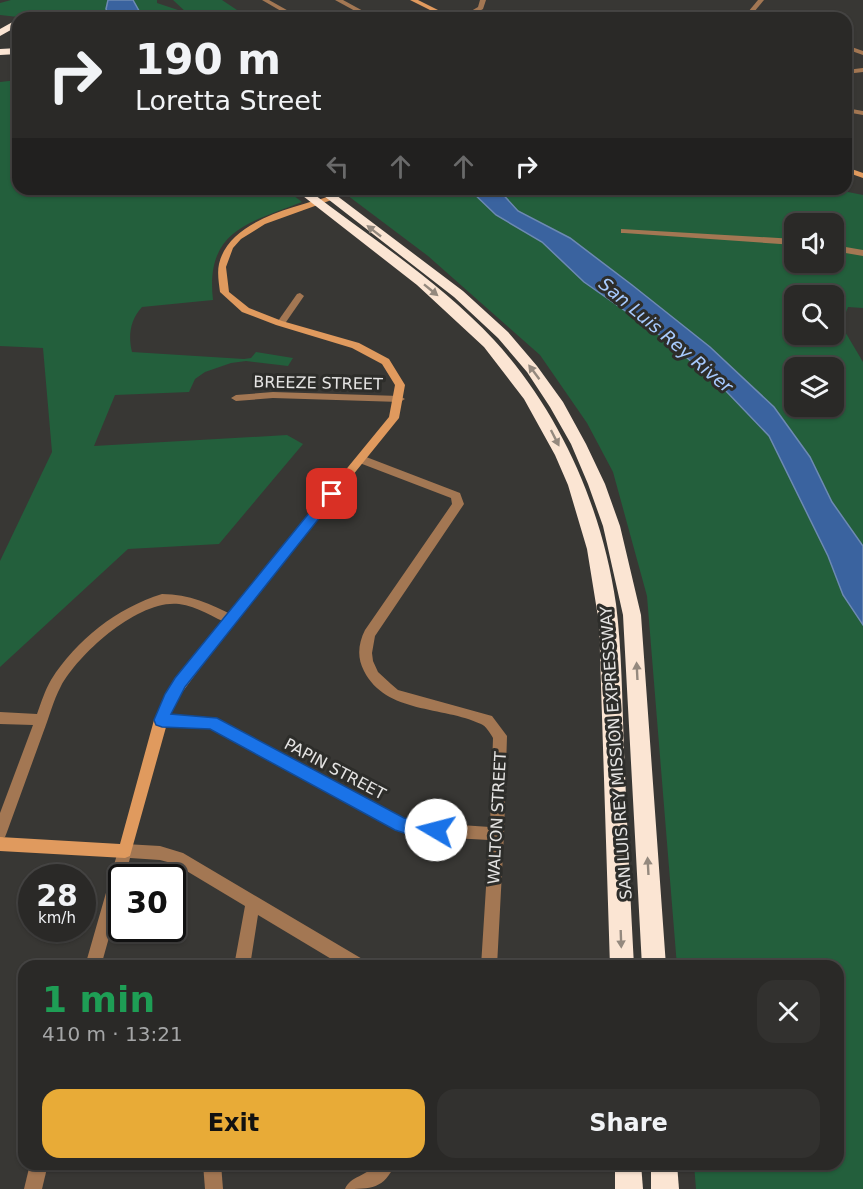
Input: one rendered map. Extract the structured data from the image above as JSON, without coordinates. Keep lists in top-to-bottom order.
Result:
{
  "streets": {
    "highway": ["SAN LUIS REY MISSION EXPRESSWAY"],
    "street": ["BREEZE STREET", "PAPIN STREET", "WALTON STREET"]
  },
  "crossings": [
    ["PAPIN STREET", "WALTON STREET"]
  ],
  "water": ["San Luis Rey River"],
  "page": {
    "turn": ["190 m", "Loretta Street"],
    "speed": "28 km/h",
    "limit": "30",
    "heading": ["1 min", "410 m · 13:21"],
    "buttons": ["Exit", "Share"]
  }
}
